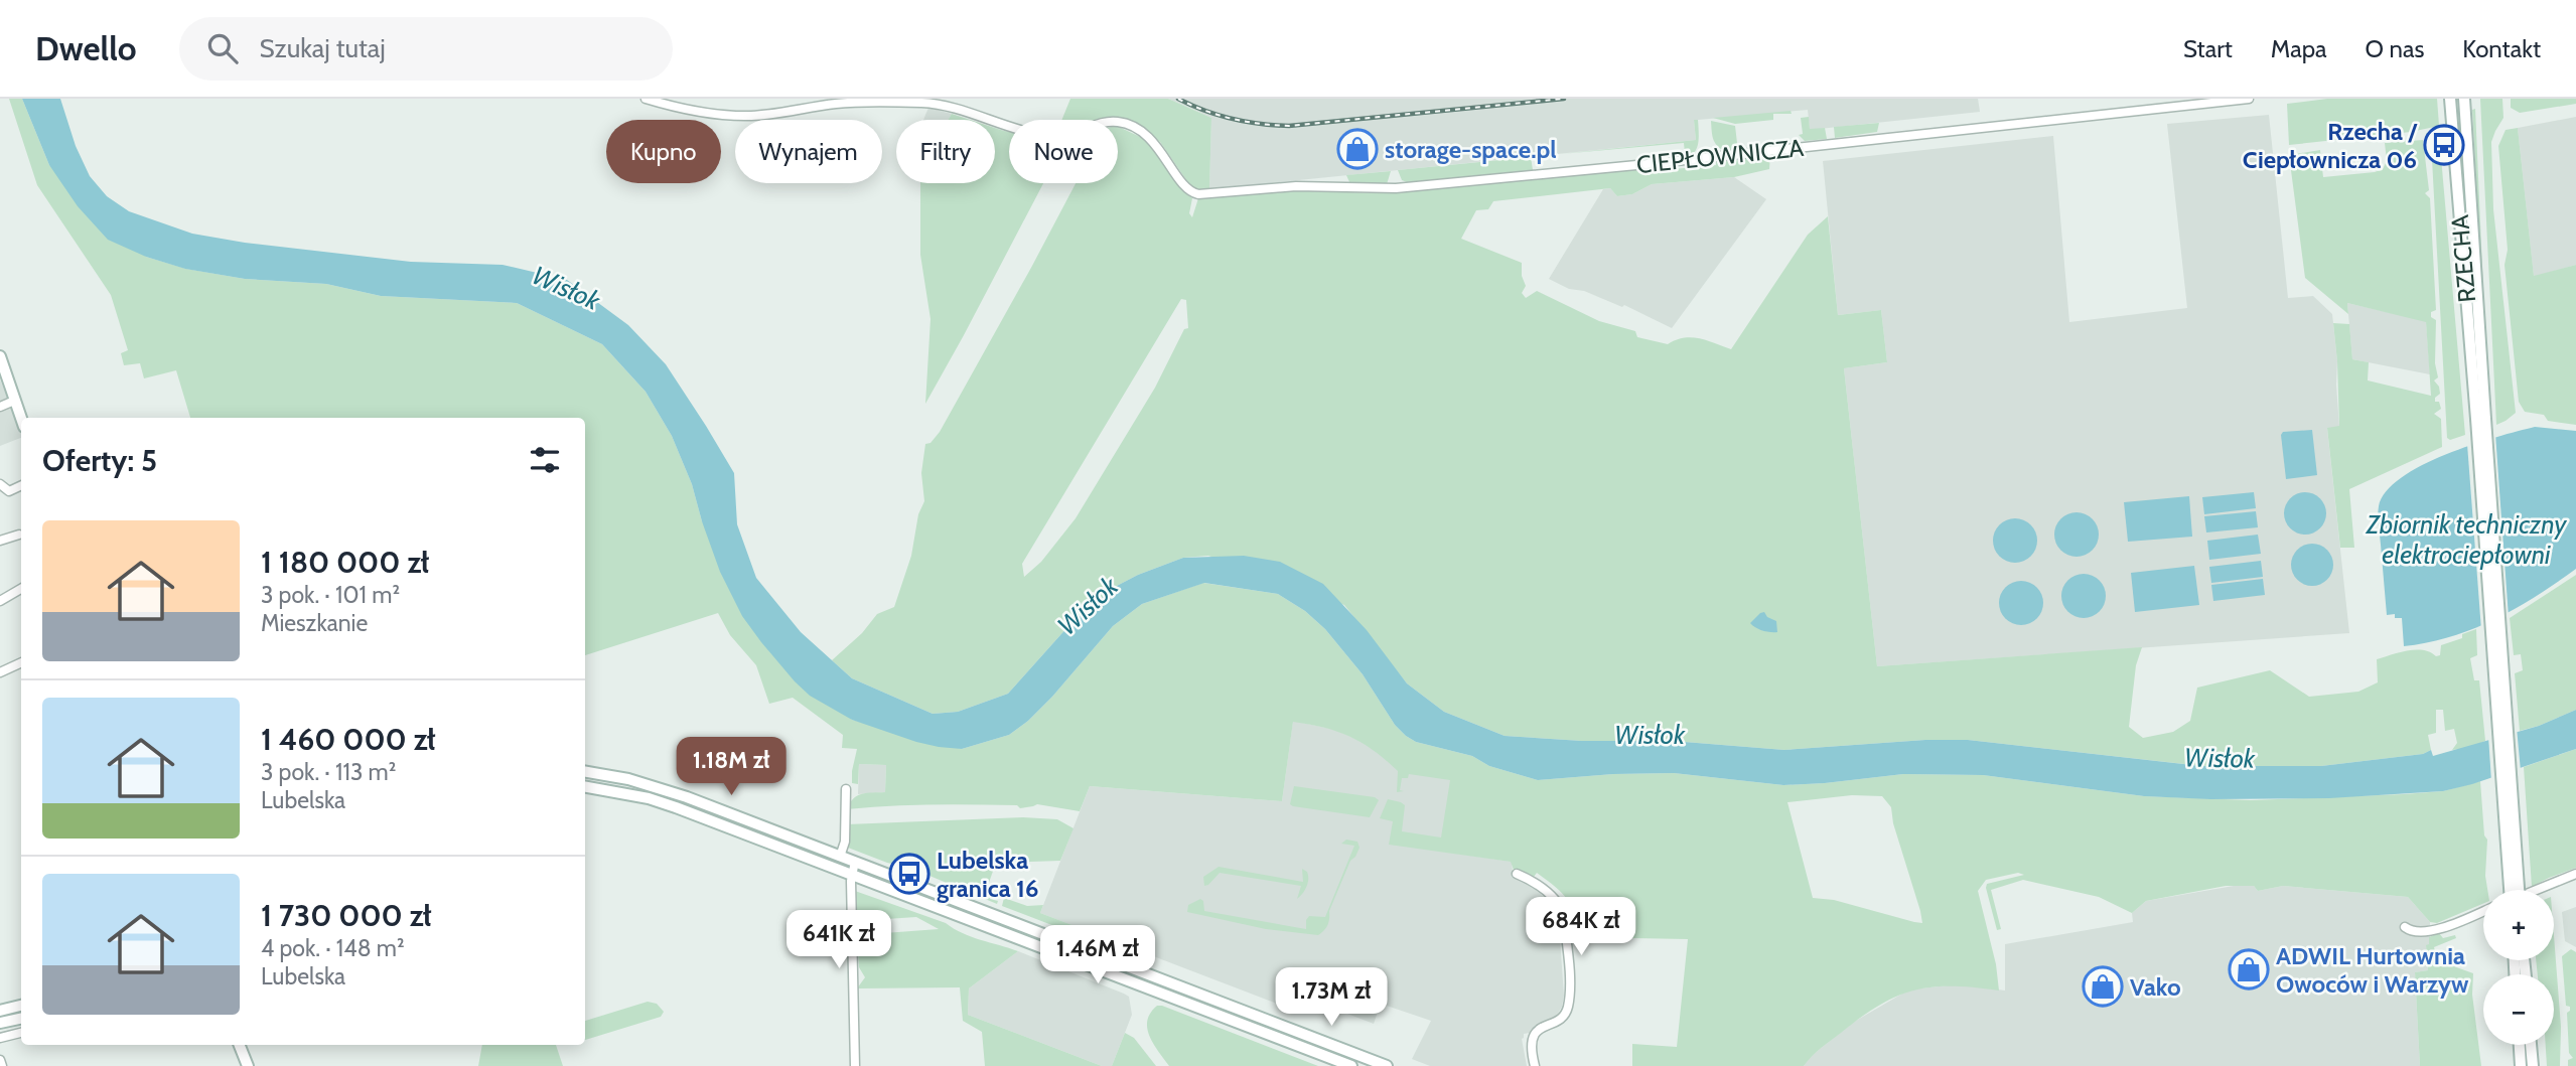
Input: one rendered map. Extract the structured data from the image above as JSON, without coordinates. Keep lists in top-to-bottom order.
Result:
{
  "streets": {
    "main road": ["RZECHA"],
    "street": ["CIEPŁOWNICZA"]
  },
  "water": ["Wisłok", "Zbiornik techniczny elektrociepłowni"],
  "places": {
    "bus stop": ["Rzecha / Ciepłownicza 06", "Lubelska granica 16"],
    "shop": ["storage-space.pl", "ADWIL Hurtownia Owoców i Warzyw", "Vako"]
  },
  "page": {
    "header": "Dwello",
    "search": "Szukaj tutaj",
    "nav": [
      "Start",
      "Mapa",
      "O nas",
      "Kontakt"
    ],
    "chip": [
      "Kupno",
      "Wynajem",
      "Filtry",
      "Nowe"
    ],
    "heading": "Oferty: 5",
    "list": [
      {
        "name": "1 180 000 zł",
        "note": "3 pok. · 101 m² · Mieszkanie"
      },
      {
        "name": "1 460 000 zł",
        "note": "3 pok. · 113 m² · Lubelska"
      },
      {
        "name": "1 730 000 zł",
        "note": "4 pok. · 148 m² · Lubelska"
      }
    ],
    "price": [
      "1.18M zł",
      "684K zł",
      "641K zł",
      "1.46M zł",
      "1.73M zł"
    ],
    "map_buttons": ["+", "−"]
  }
}
